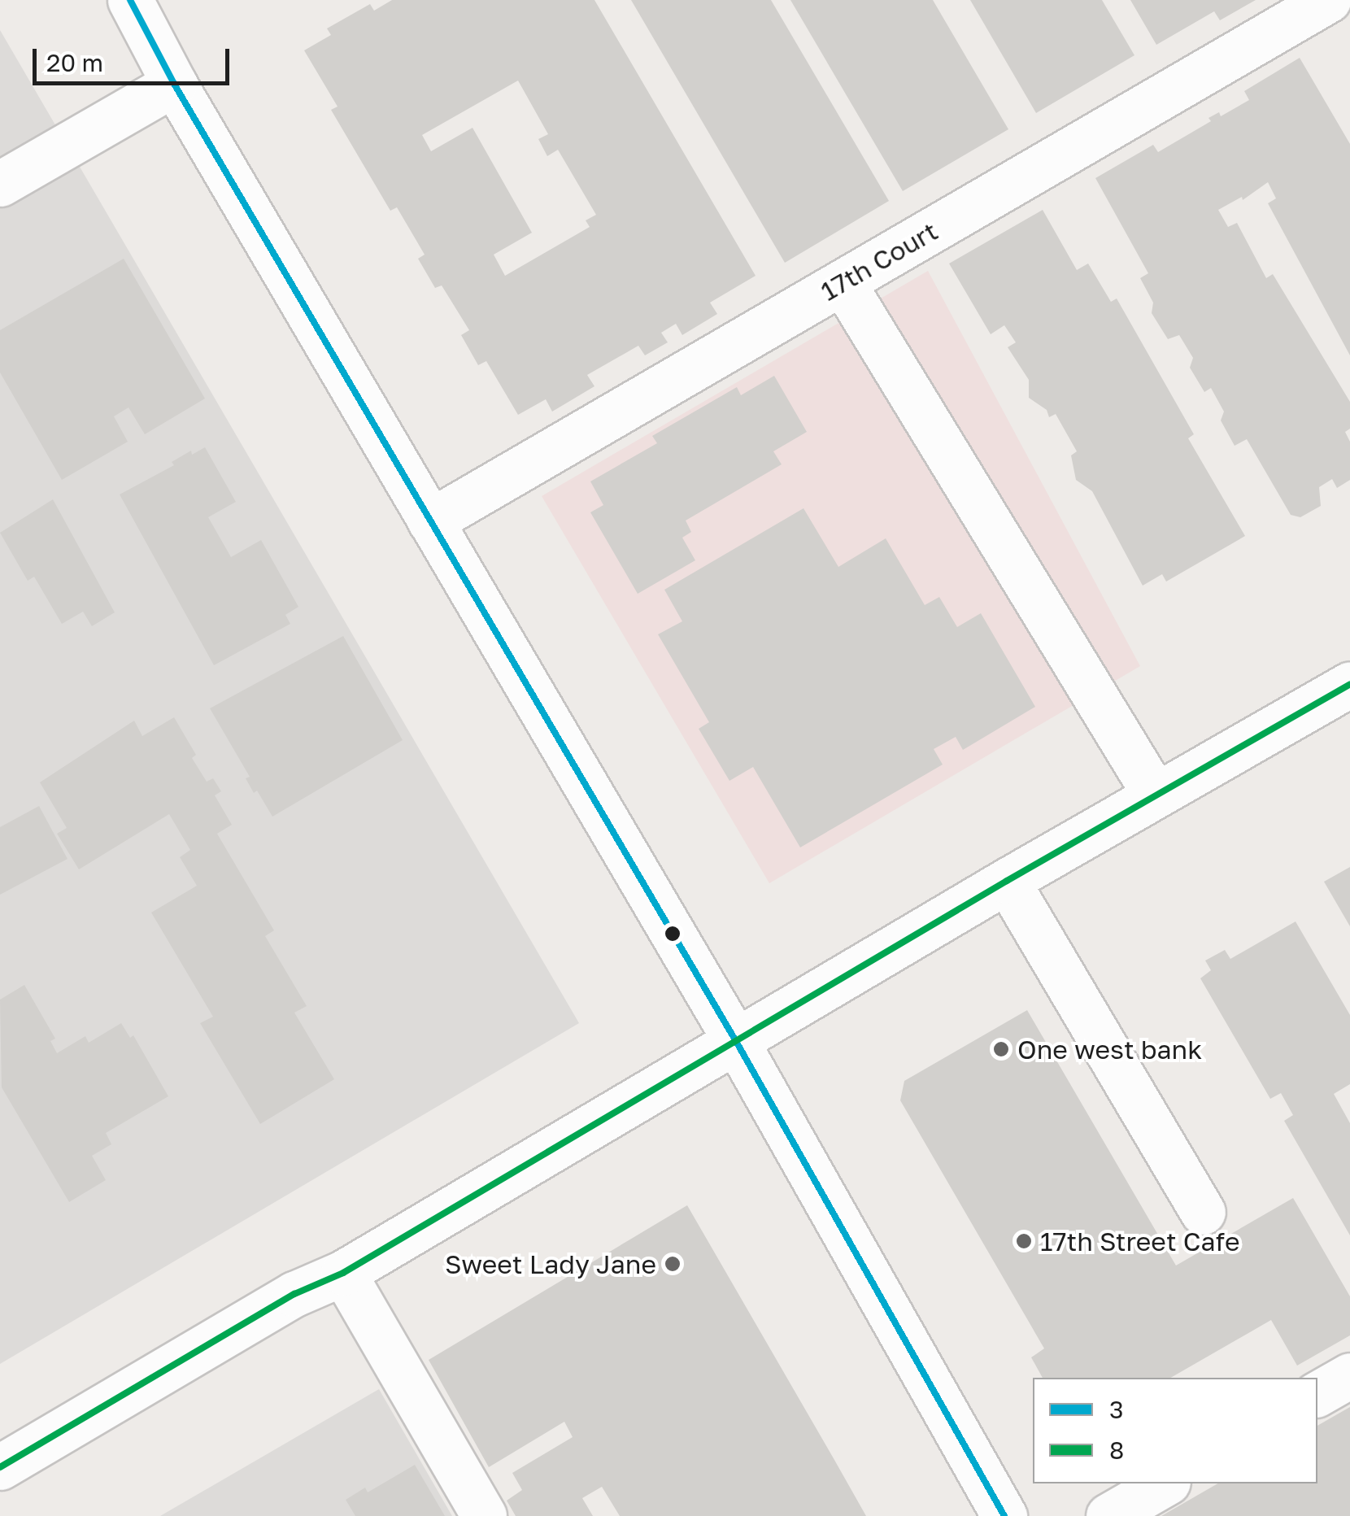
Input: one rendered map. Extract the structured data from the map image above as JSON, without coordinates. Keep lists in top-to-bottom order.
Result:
{
  "streets": {
    "street": ["17th Court"]
  },
  "places": ["One west bank", "17th Street Cafe", "Sweet Lady Jane"],
  "lines": ["transit line 3", "transit line 8"],
  "legend": ["3", "8"],
  "scale_bar": "20 m"
}
